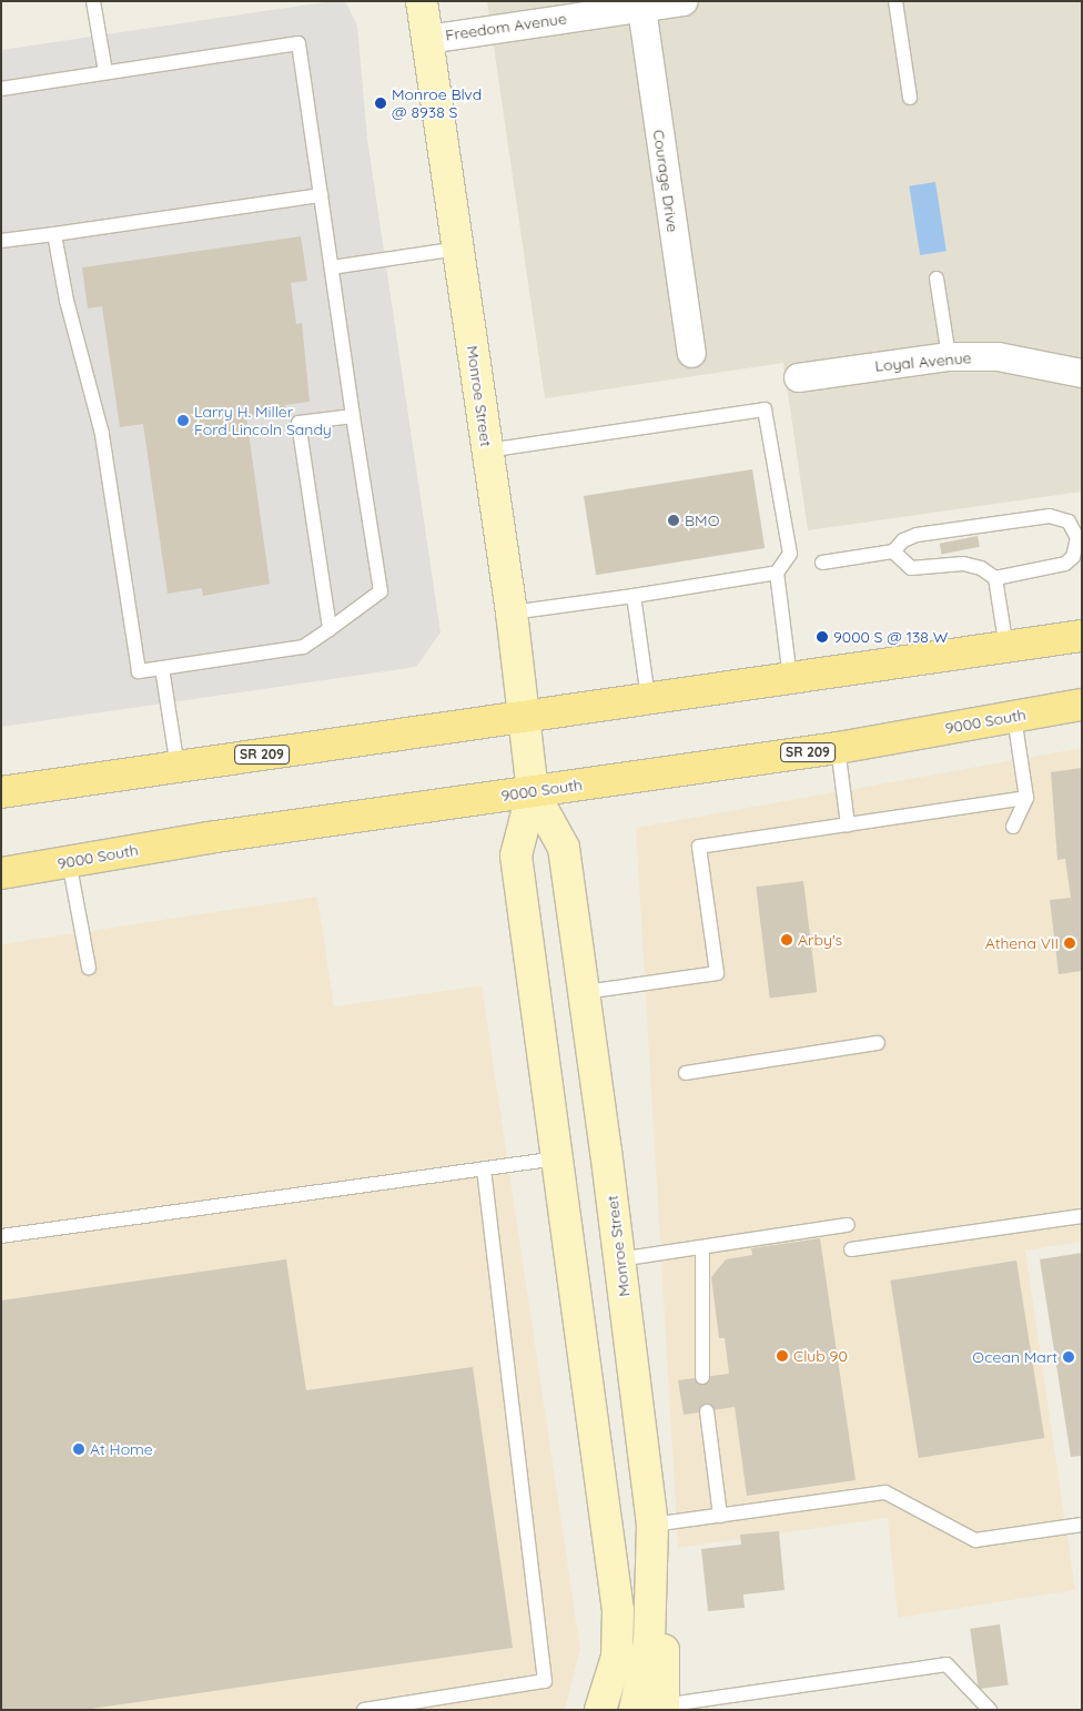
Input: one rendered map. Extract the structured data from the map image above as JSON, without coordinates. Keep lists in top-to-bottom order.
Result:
{
  "streets": {
    "main road": ["9000 South", "SR 209"],
    "street": [
      "Freedom Avenue",
      "Courage Drive",
      "Loyal Avenue",
      "Monroe Street"
    ]
  },
  "crossings": [
    ["Freedom Avenue", "Courage Drive"],
    ["Freedom Avenue", "Monroe Street"],
    ["Monroe Street", "9000 South"],
    ["Monroe Street", "SR 209"]
  ],
  "places": [
    "Monroe Blvd @ 8938 S",
    "Larry H. Miller Ford Lincoln Sandy",
    "BMO",
    "9000 S @ 138 W",
    "Arby's",
    "Athena VII",
    "Club 90",
    "Ocean Mart",
    "At Home"
  ]
}
